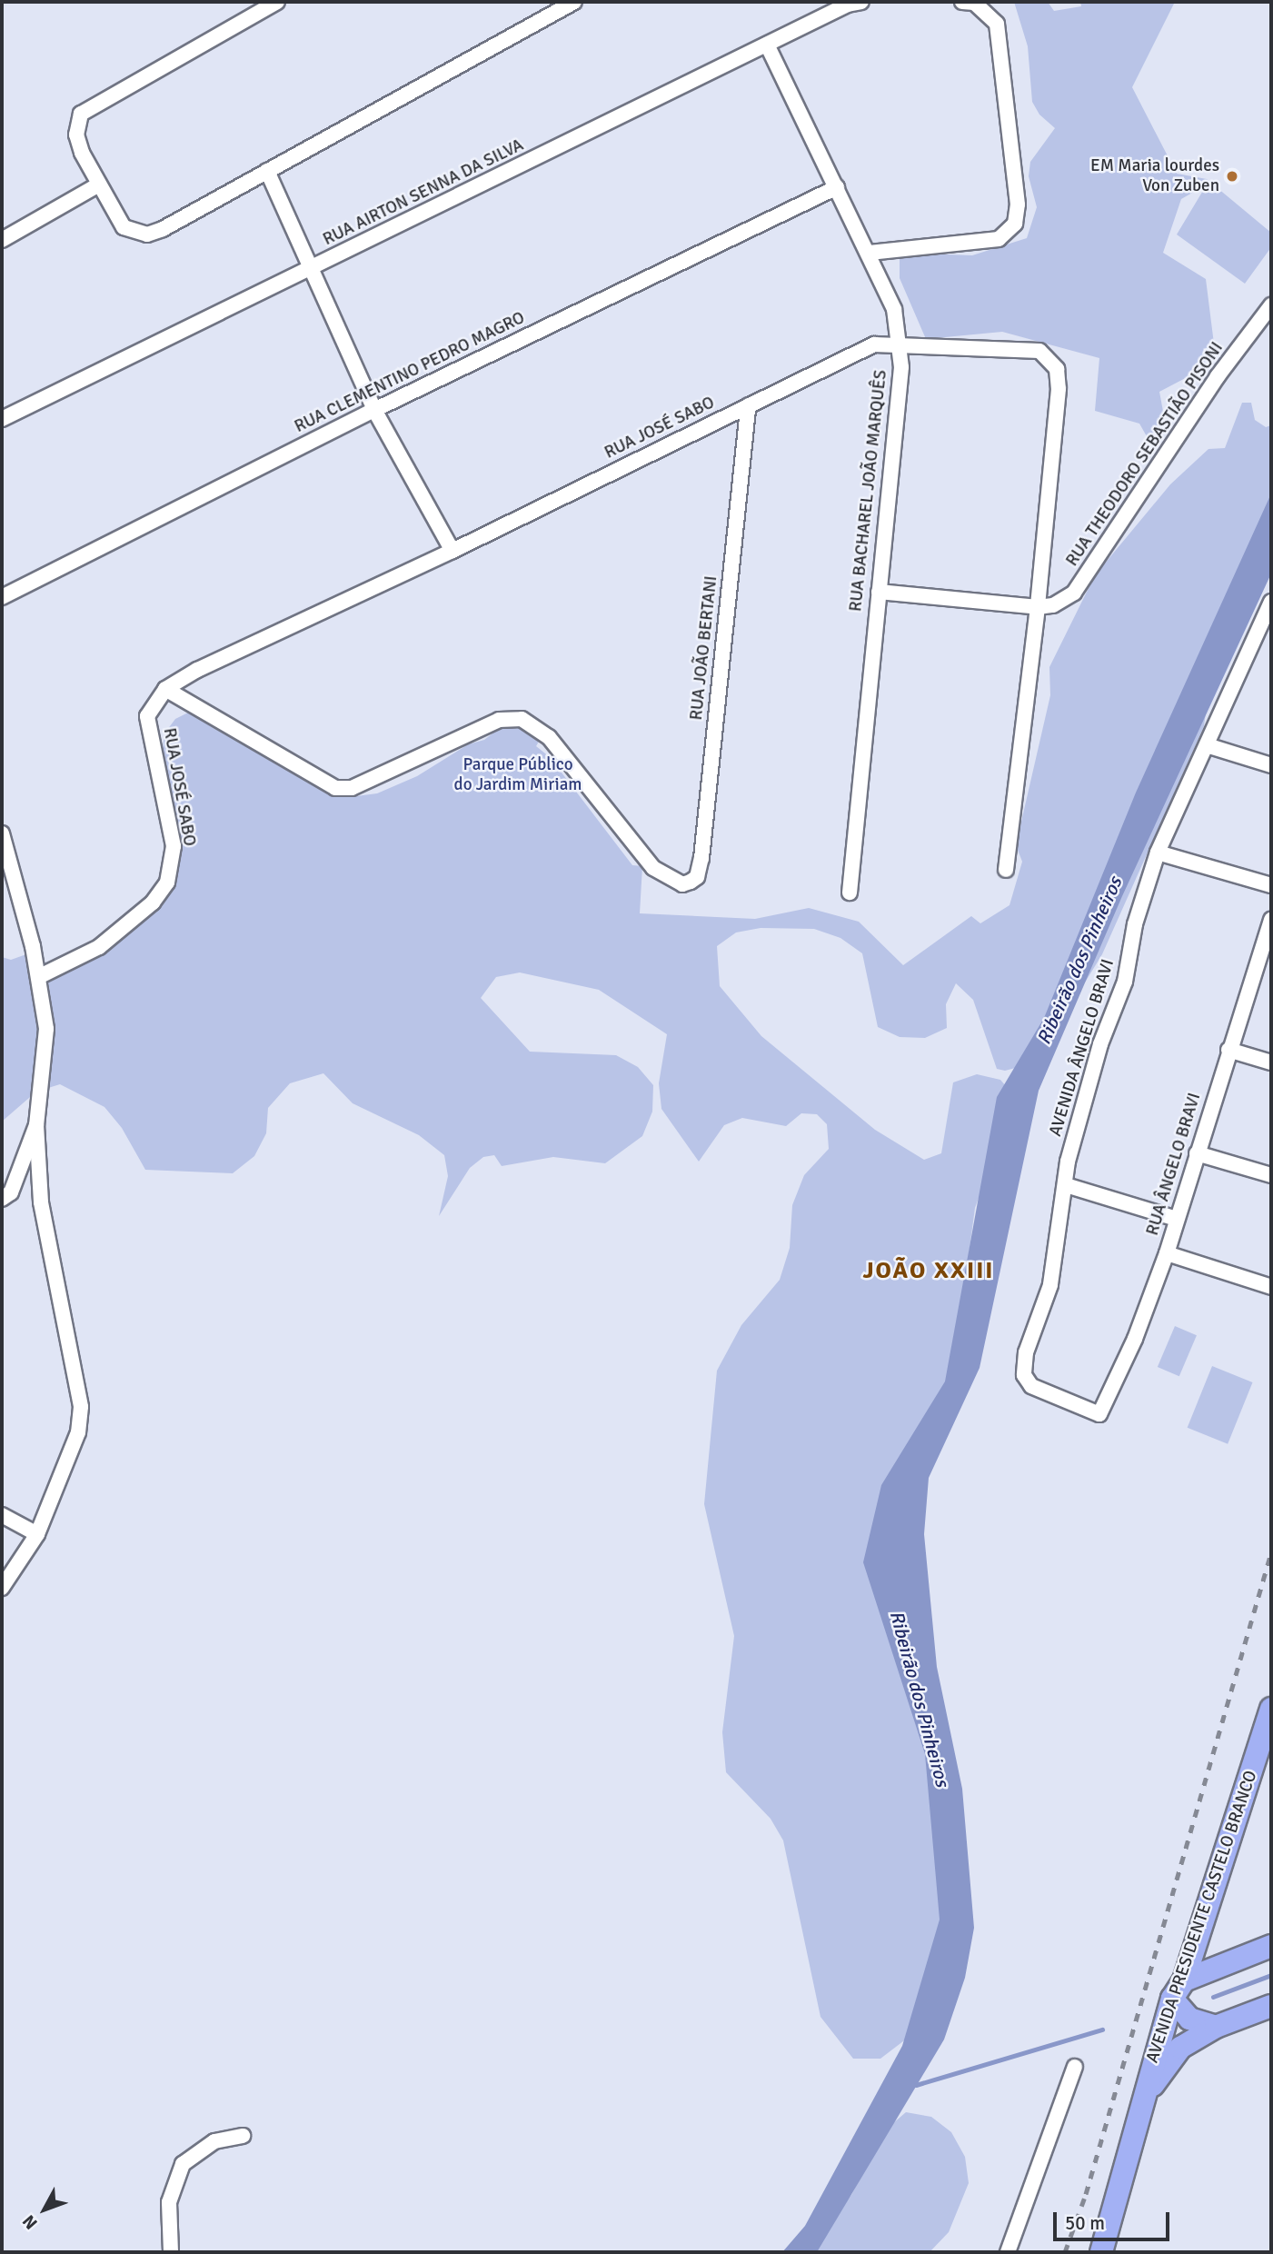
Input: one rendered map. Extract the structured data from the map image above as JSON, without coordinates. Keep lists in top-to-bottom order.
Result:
{
  "streets": {
    "main road": ["AVENIDA PRESIDENTE CASTELO BRANCO"],
    "street": [
      "RUA AIRTON SENNA DA SILVA",
      "RUA CLEMENTINO PEDRO MAGRO",
      "RUA JOSÉ SABO",
      "RUA THEODORO SEBASTIÃO PISONI",
      "RUA BACHAREL JOÃO MARQUÊS",
      "RUA JOÃO BERTANI",
      "AVENIDA ÂNGELO BRAVI",
      "RUA ÂNGELO BRAVI"
    ]
  },
  "crossings": [
    ["RUA AIRTON SENNA DA SILVA", "RUA BACHAREL JOÃO MARQUÊS"],
    ["RUA CLEMENTINO PEDRO MAGRO", "RUA BACHAREL JOÃO MARQUÊS"],
    ["RUA JOSÉ SABO", "RUA THEODORO SEBASTIÃO PISONI"],
    ["RUA JOSÉ SABO", "RUA BACHAREL JOÃO MARQUÊS"],
    ["RUA JOSÉ SABO", "RUA JOÃO BERTANI"],
    ["AVENIDA ÂNGELO BRAVI", "RUA ÂNGELO BRAVI"]
  ],
  "districts": ["JOÃO XXIII"],
  "water": ["Ribeirão dos Pinheiros"],
  "parks": ["Parque Público do Jardim Miriam"],
  "places": ["EM Maria lourdes Von Zuben"],
  "scale_bar": "50 m",
  "north": "bottom left"
}
